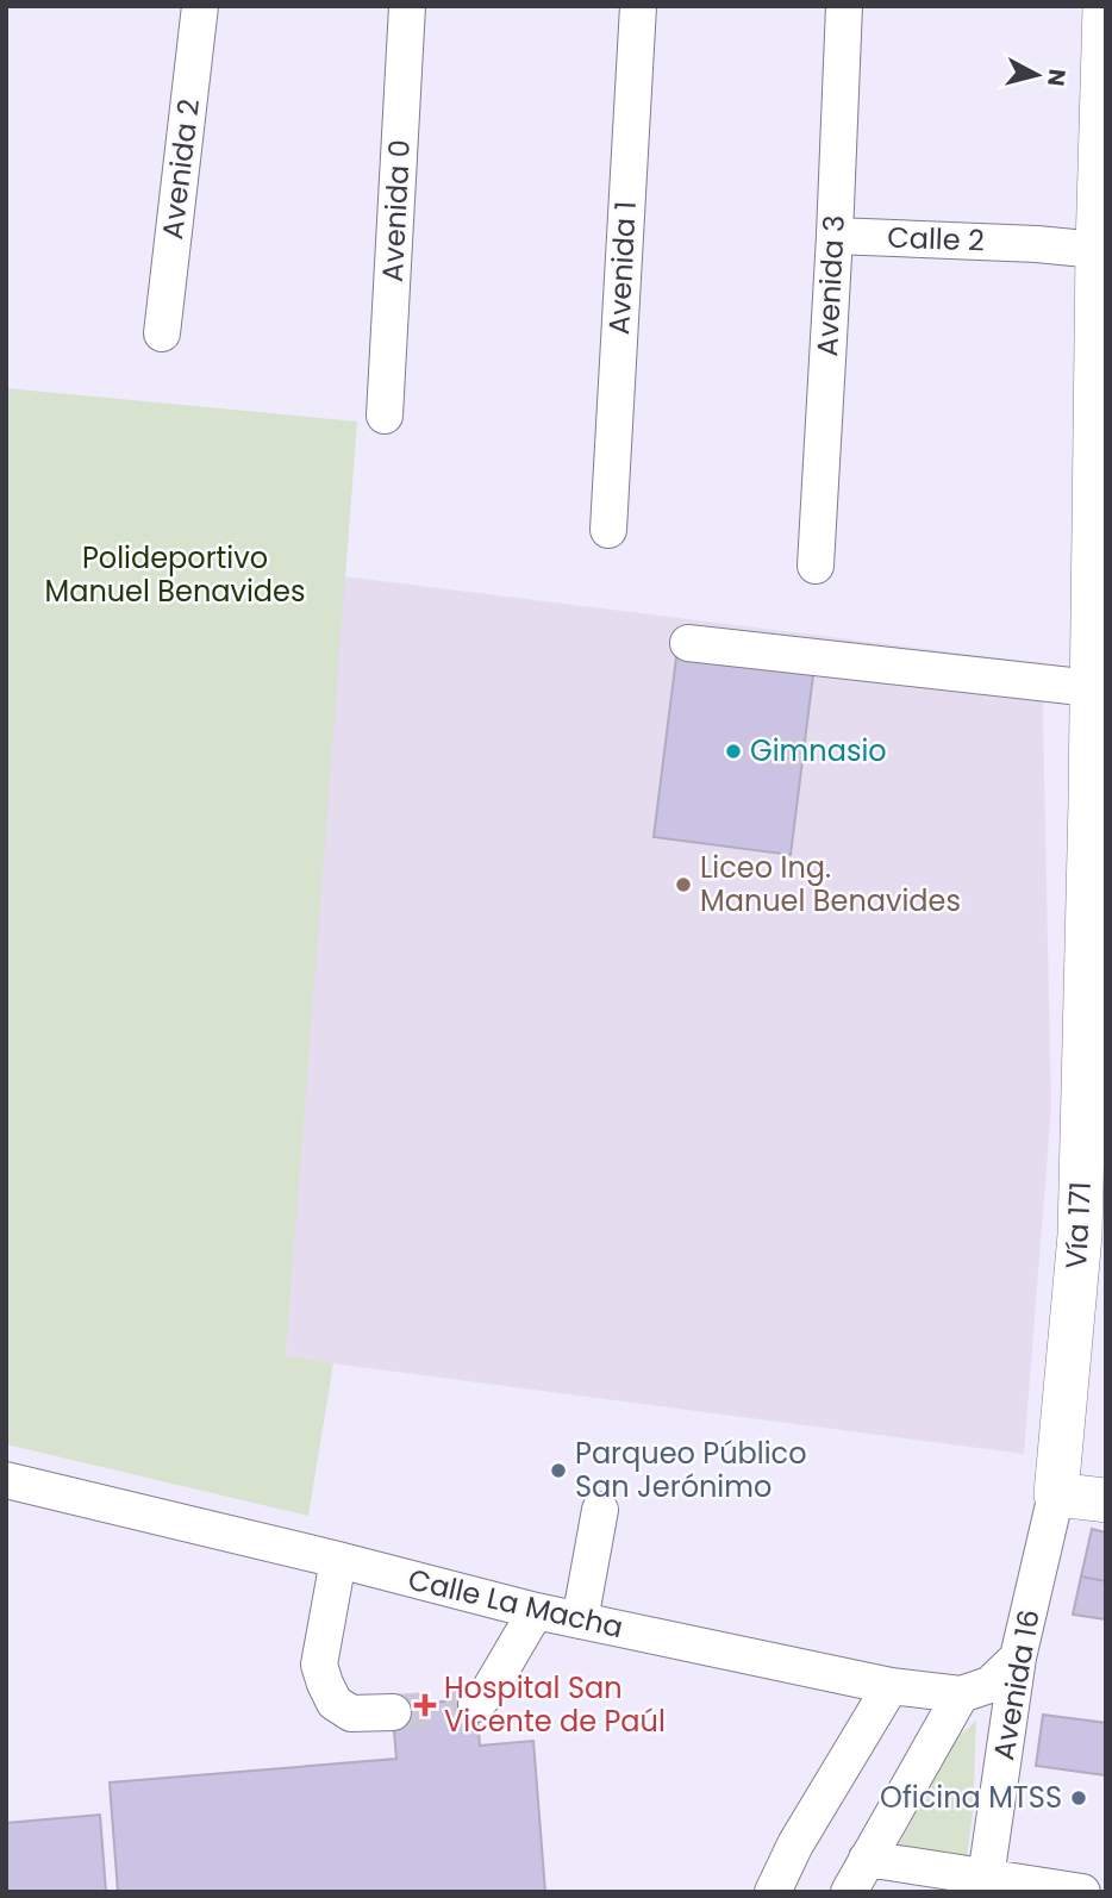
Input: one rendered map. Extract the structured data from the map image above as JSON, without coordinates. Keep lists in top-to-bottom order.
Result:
{
  "streets": {
    "main road": ["Vía 171"],
    "street": [
      "Avenida 2",
      "Avenida 0",
      "Calle 2",
      "Avenida 1",
      "Avenida 3",
      "Calle La Macha",
      "Avenida 16"
    ]
  },
  "crossings": [
    ["Calle 2", "Avenida 3"],
    ["Calle 2", "Vía 171"],
    ["Vía 171", "Avenida 16"],
    ["Calle La Macha", "Avenida 16"]
  ],
  "parks": ["Polideportivo Manuel Benavides"],
  "places": {
    "other": [
      "Gimnasio",
      "Liceo Ing. Manuel Benavides",
      "Parqueo Público San Jerónimo",
      "Oficina MTSS"
    ],
    "health": ["Hospital San Vicente de Paúl"]
  },
  "north": "right"
}
